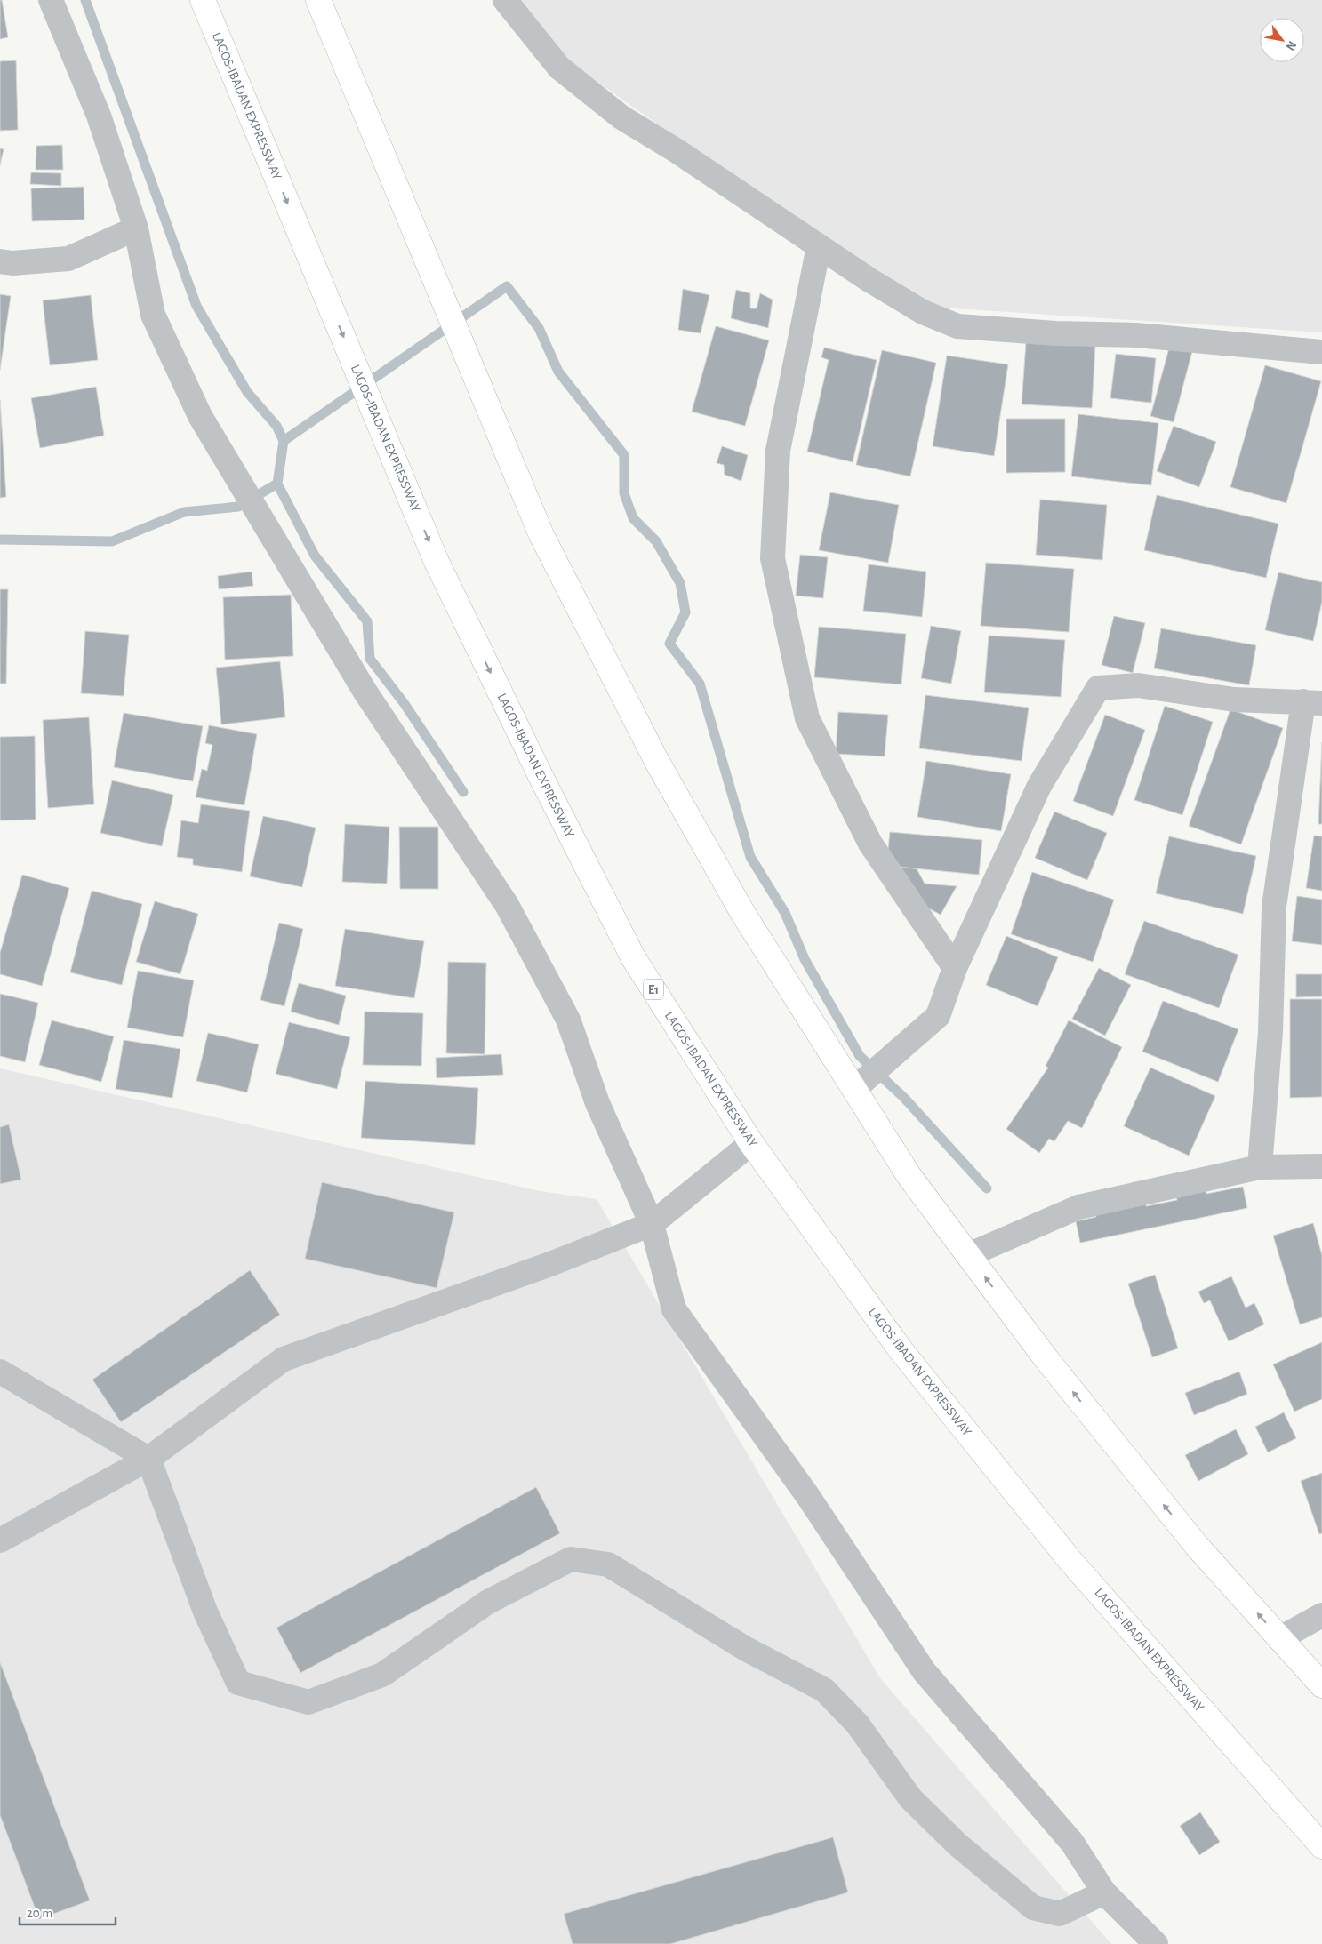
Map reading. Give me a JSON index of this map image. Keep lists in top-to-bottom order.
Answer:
{
  "streets": {
    "highway": ["LAGOS-IBADAN EXPRESSWAY", "E1"]
  },
  "scale_bar": "20 m",
  "north": "bottom right"
}
